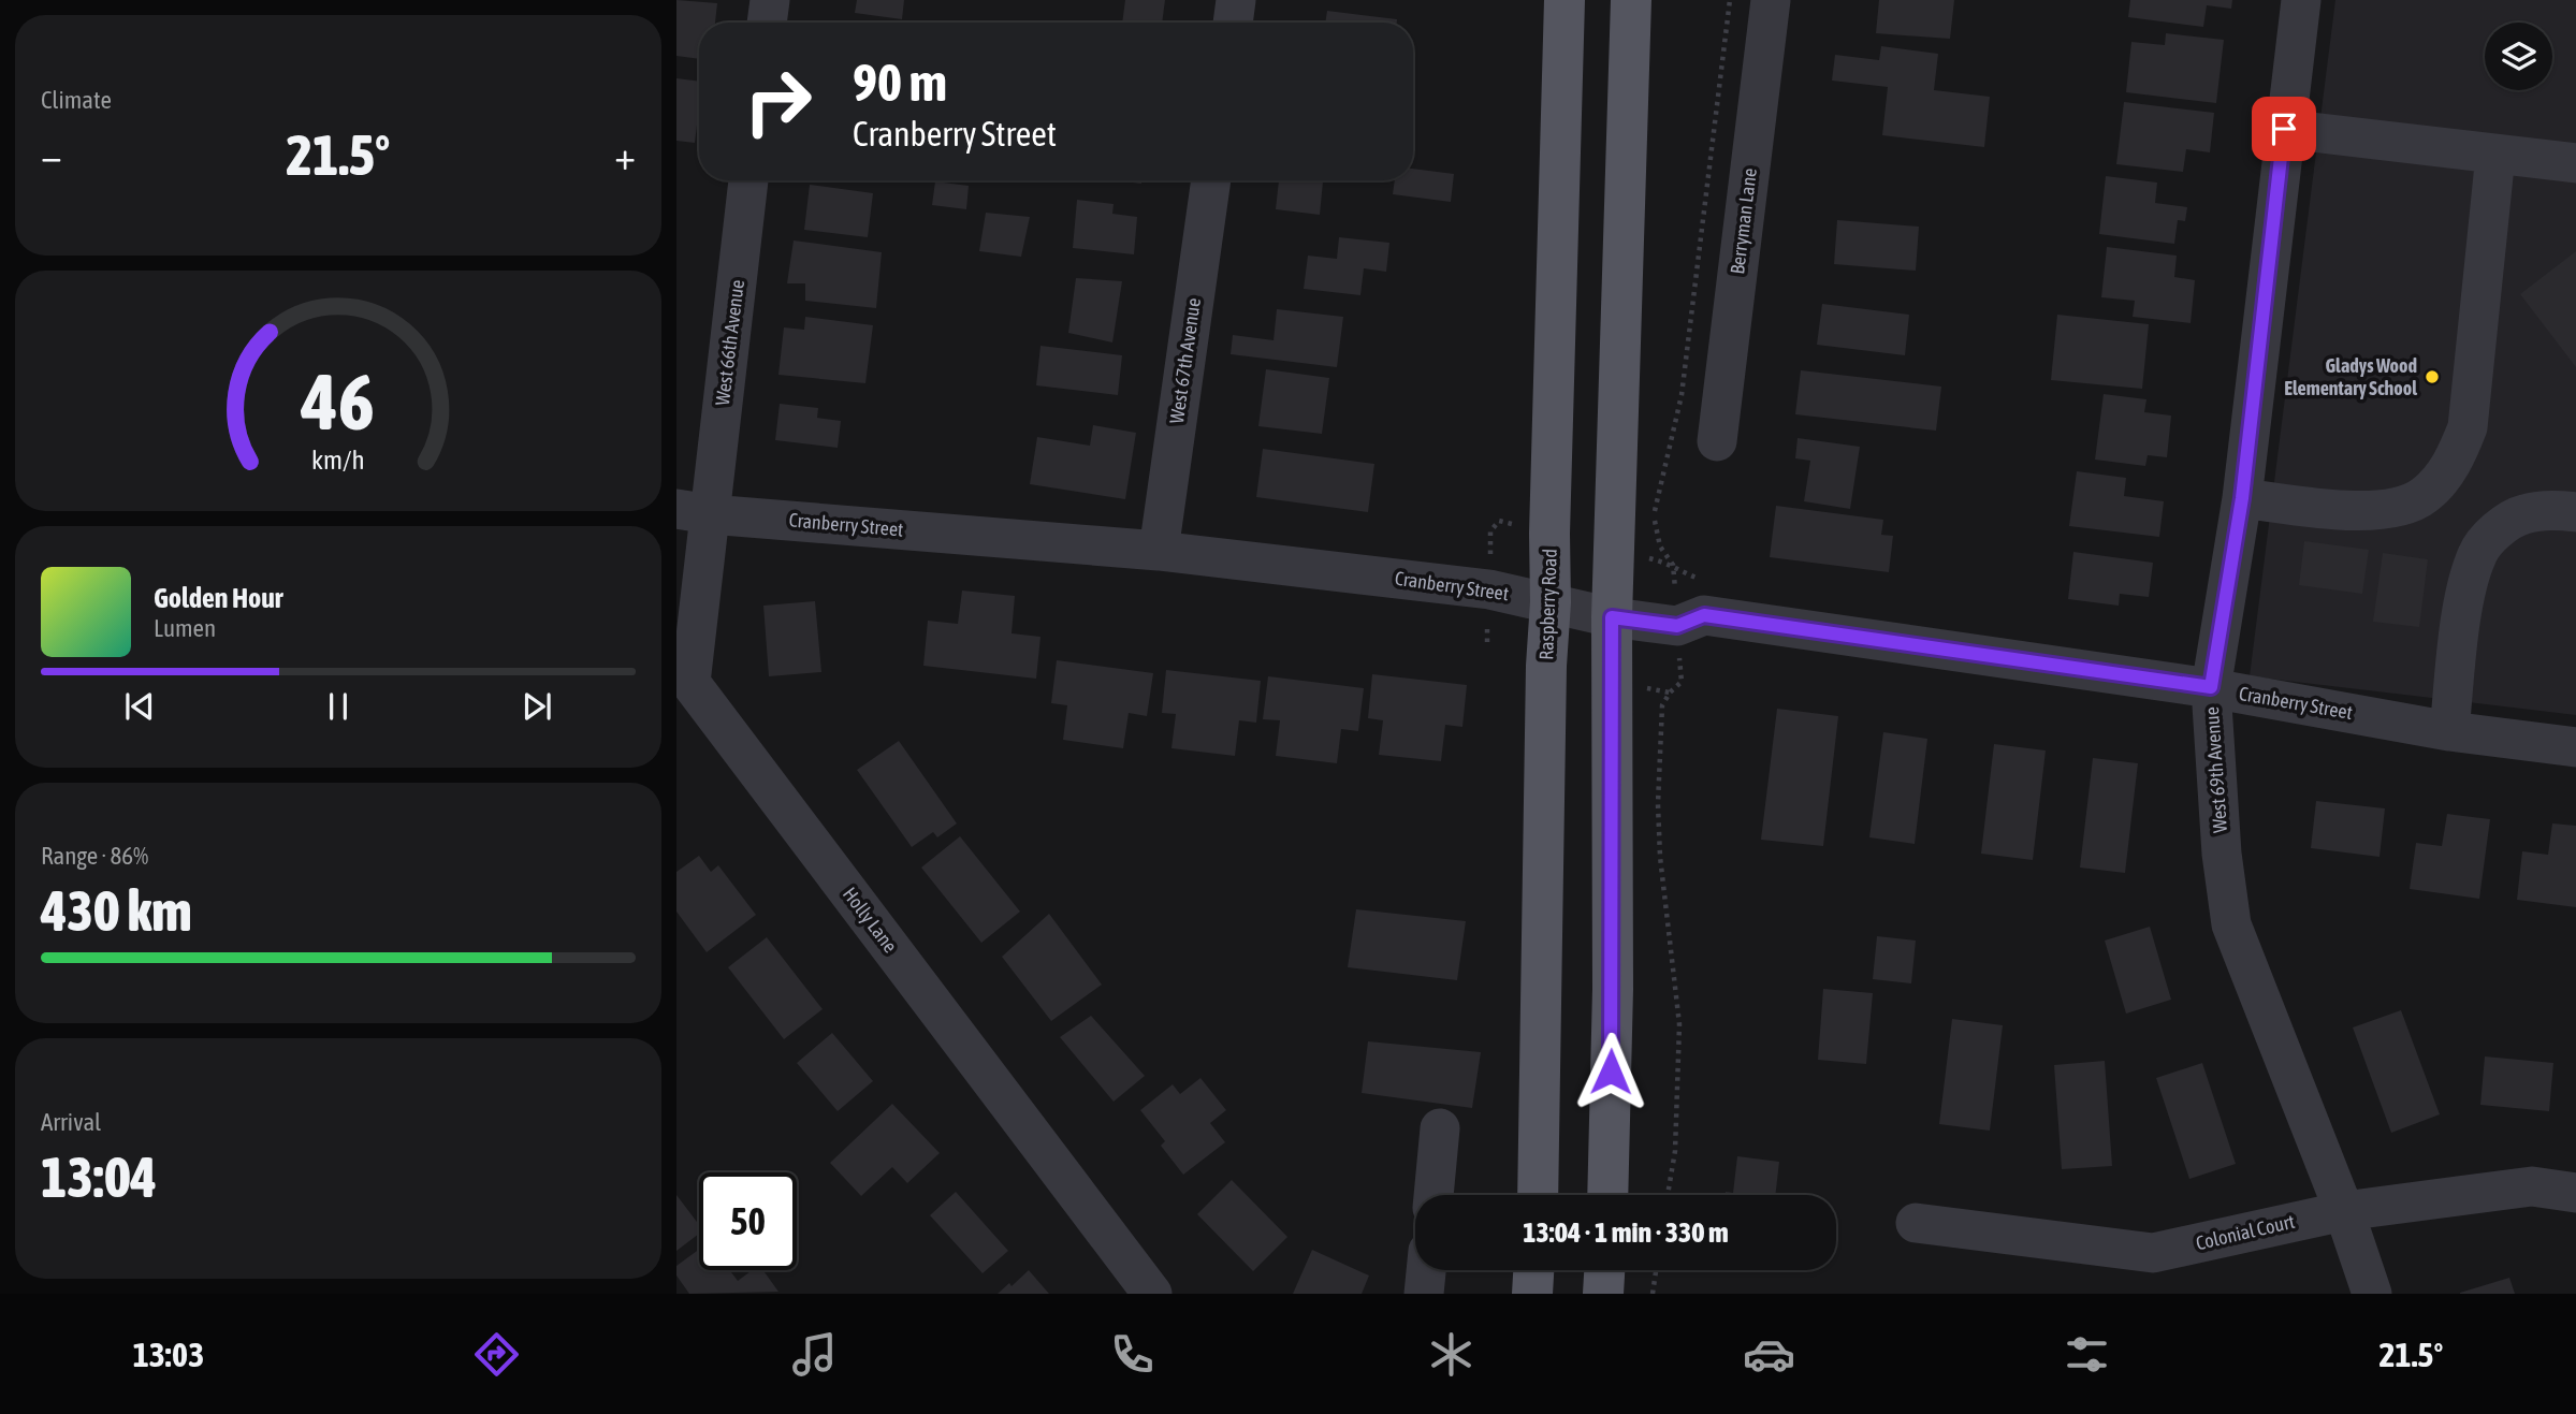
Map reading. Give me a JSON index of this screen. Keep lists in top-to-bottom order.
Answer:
{
  "streets": {
    "main road": ["Raspberry Road"],
    "street": [
      "Berryman Lane",
      "West 66th Avenue",
      "West 67th Avenue",
      "Cranberry Street",
      "West 69th Avenue",
      "Holly Lane",
      "Colonial Court"
    ]
  },
  "crossings": [
    ["West 66th Avenue", "Cranberry Street"],
    ["West 66th Avenue", "Holly Lane"],
    ["West 67th Avenue", "Cranberry Street"],
    ["Cranberry Street", "Raspberry Road"],
    ["Cranberry Street", "West 69th Avenue"],
    ["Cranberry Street", "Holly Lane"],
    ["West 69th Avenue", "Colonial Court"]
  ],
  "places": ["Gladys Wood Elementary School"],
  "page": {
    "tile": [
      "Climate",
      ["Range · 86%", "430 km"],
      ["Arrival", "13:04"]
    ],
    "turn": ["90 m", "Cranberry Street"],
    "heat": ["−", "21.5°", "+"],
    "song": ["Golden Hour", "Lumen"],
    "limit": "50",
    "trip": "13:04 · 1 min · 330 m",
    "tabs": ["13:03", "21.5°"],
    "gauge": ["46", "km/h"]
  }
}
